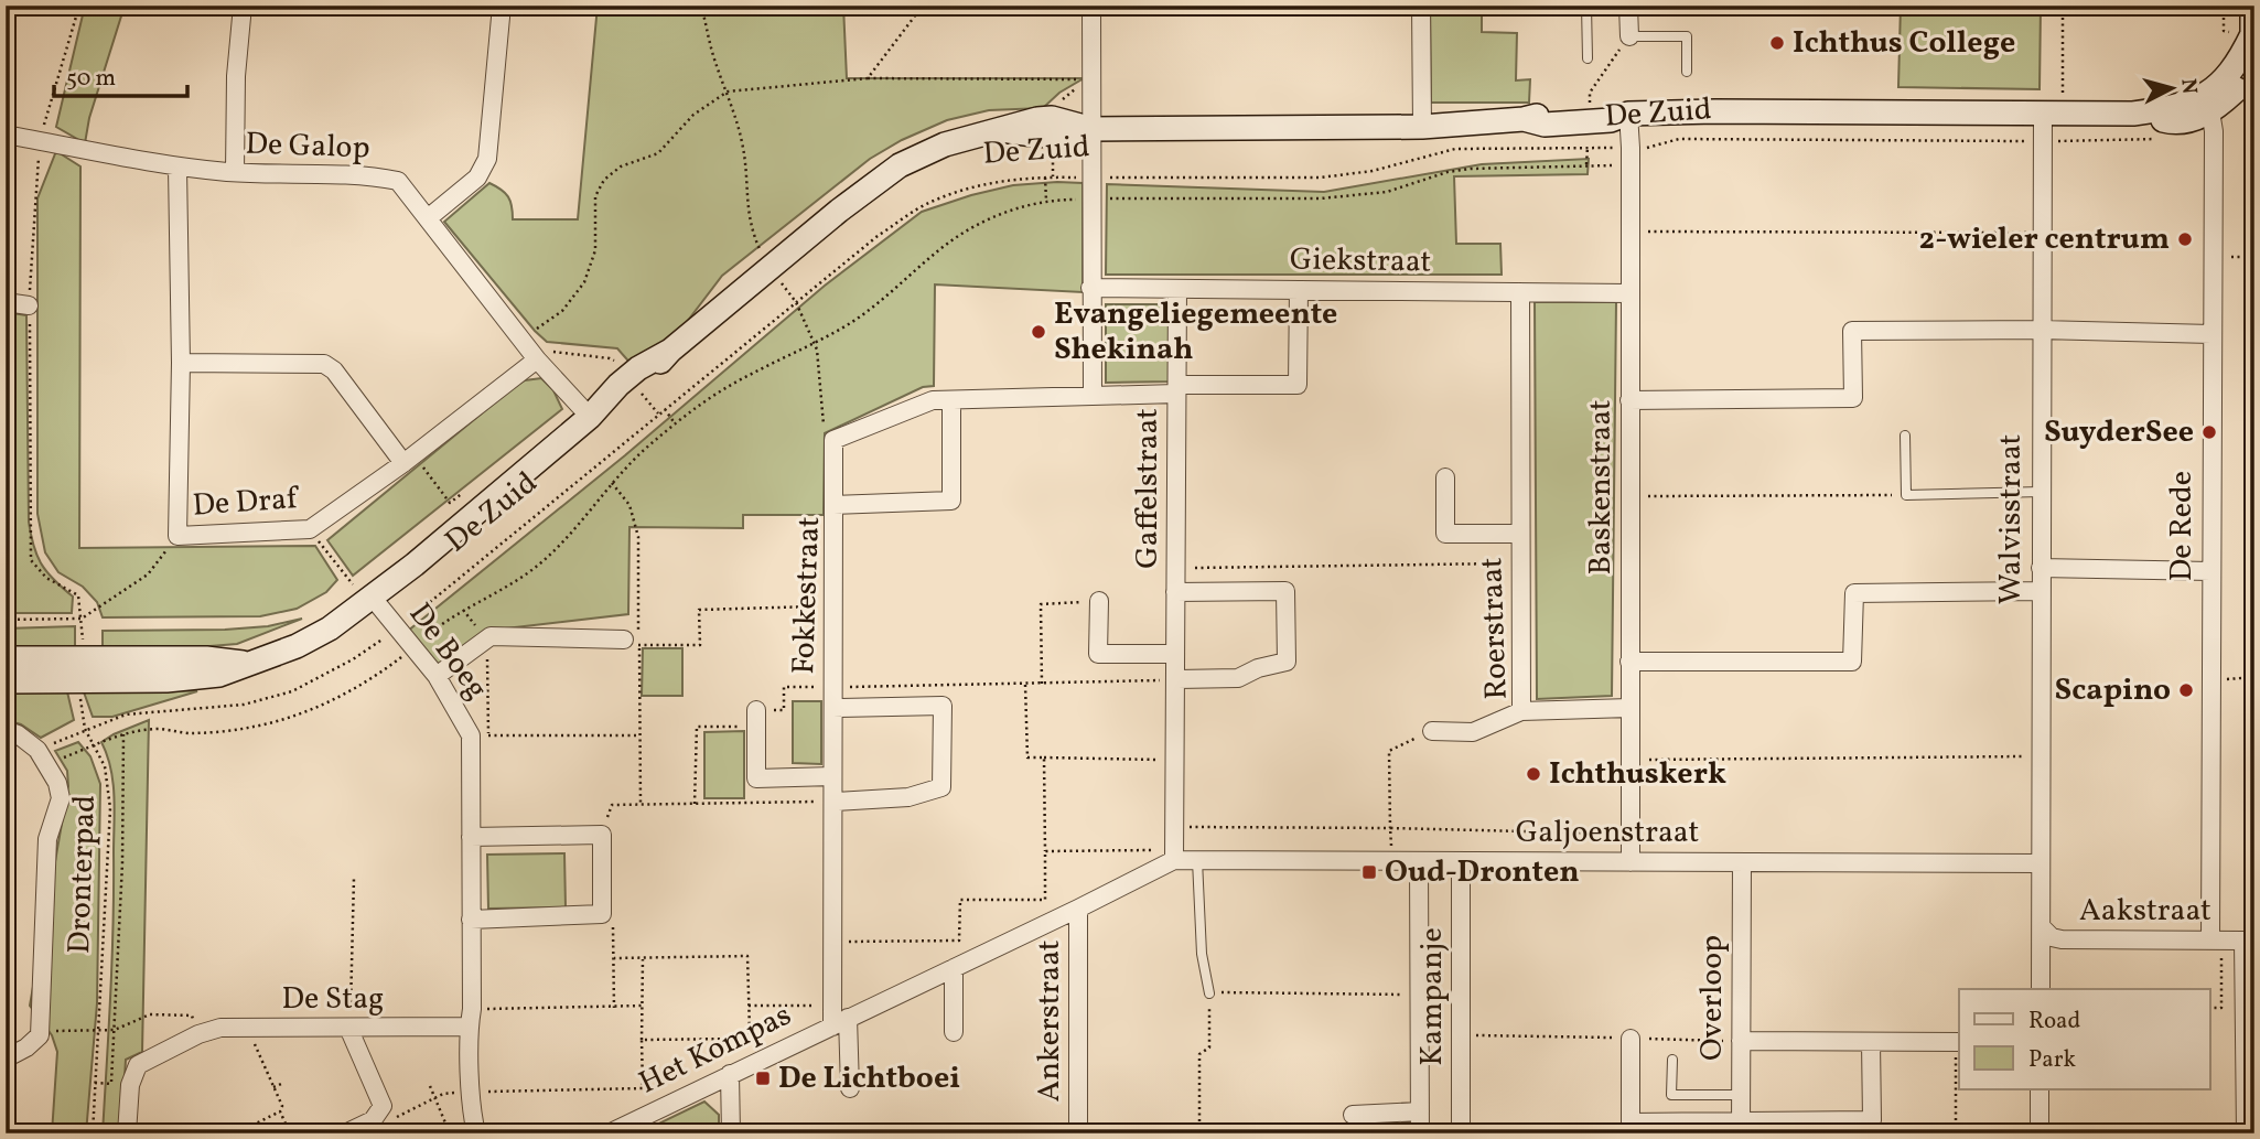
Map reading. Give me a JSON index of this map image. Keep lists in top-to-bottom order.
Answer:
{
  "streets": {
    "street": [
      "De Zuid",
      "De Galop",
      "Giekstraat",
      "Baskenstraat",
      "Gaffelstraat",
      "De Draf",
      "Walvisstraat",
      "De Rede",
      "Fokkestraat",
      "Roerstraat",
      "De Boeg",
      "Galjoenstraat",
      "Aakstraat",
      "Kampanje",
      "Overloop",
      "De Stag",
      "Ankerstraat",
      "Het Kompas"
    ],
    "path": ["Dronterpad"]
  },
  "crossings": [
    ["De Zuid", "De Galop"],
    ["De Zuid", "Baskenstraat"],
    ["De Zuid", "Walvisstraat"],
    ["De Zuid", "De Rede"],
    ["De Zuid", "De Boeg"],
    ["De Zuid", "Dronterpad"],
    ["De Galop", "De Draf"],
    ["Giekstraat", "Baskenstraat"],
    ["Giekstraat", "Gaffelstraat"],
    ["Giekstraat", "Roerstraat"],
    ["Baskenstraat", "Roerstraat"],
    ["Baskenstraat", "Galjoenstraat"],
    ["Gaffelstraat", "Galjoenstraat"],
    ["Gaffelstraat", "Het Kompas"],
    ["Walvisstraat", "Galjoenstraat"],
    ["Walvisstraat", "Aakstraat"],
    ["De Rede", "Aakstraat"],
    ["Fokkestraat", "Het Kompas"],
    ["De Boeg", "De Stag"],
    ["Galjoenstraat", "Kampanje"],
    ["Galjoenstraat", "Overloop"],
    ["Galjoenstraat", "Het Kompas"],
    ["Ankerstraat", "Het Kompas"]
  ],
  "places": {
    "other": [
      "Ichthus College",
      "2-wieler centrum",
      "Evangeliegemeente Shekinah",
      "SuyderSee",
      "Scapino",
      "Ichthuskerk"
    ],
    "transit": ["Oud-Dronten", "De Lichtboei"]
  },
  "legend": ["Road", "Park"],
  "scale_bar": "50 m",
  "north": "right"
}
